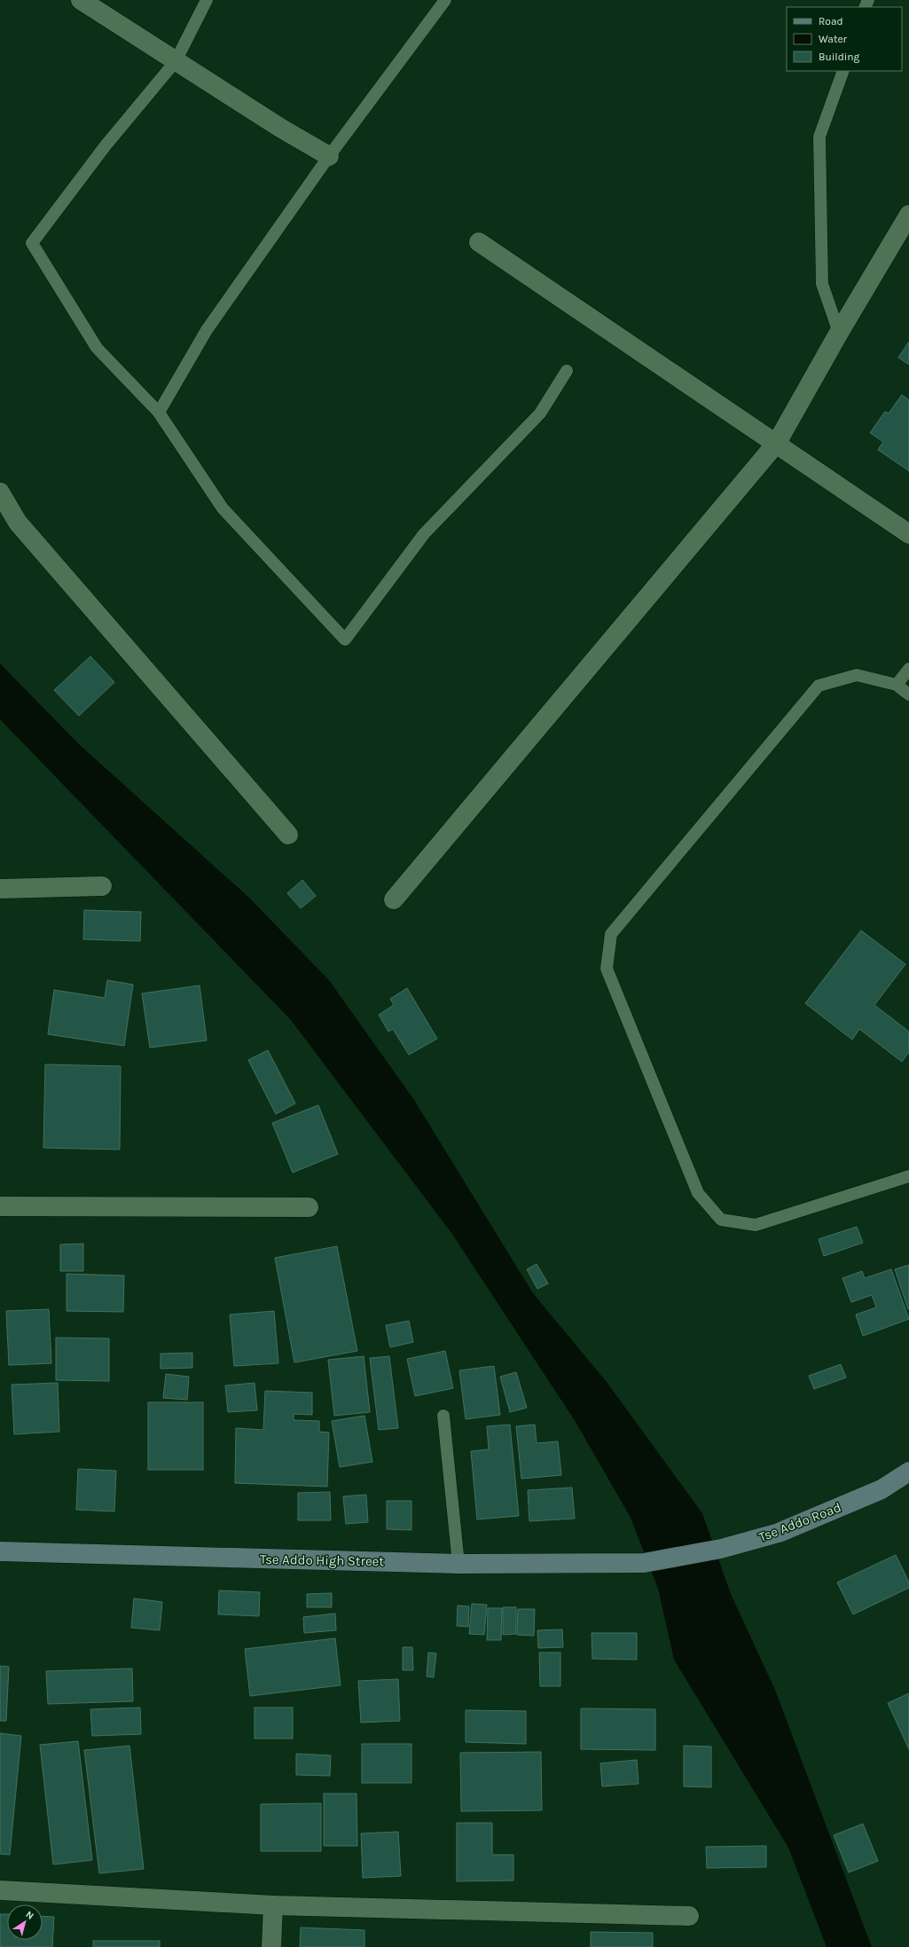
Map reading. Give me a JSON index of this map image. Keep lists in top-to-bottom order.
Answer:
{
  "streets": {
    "street": ["Tse Addo Road", "Tse Addo High Street"]
  },
  "crossings": [
    ["Tse Addo Road", "Tse Addo High Street"]
  ],
  "legend": ["Road", "Water", "Building"],
  "north": "top right"
}
